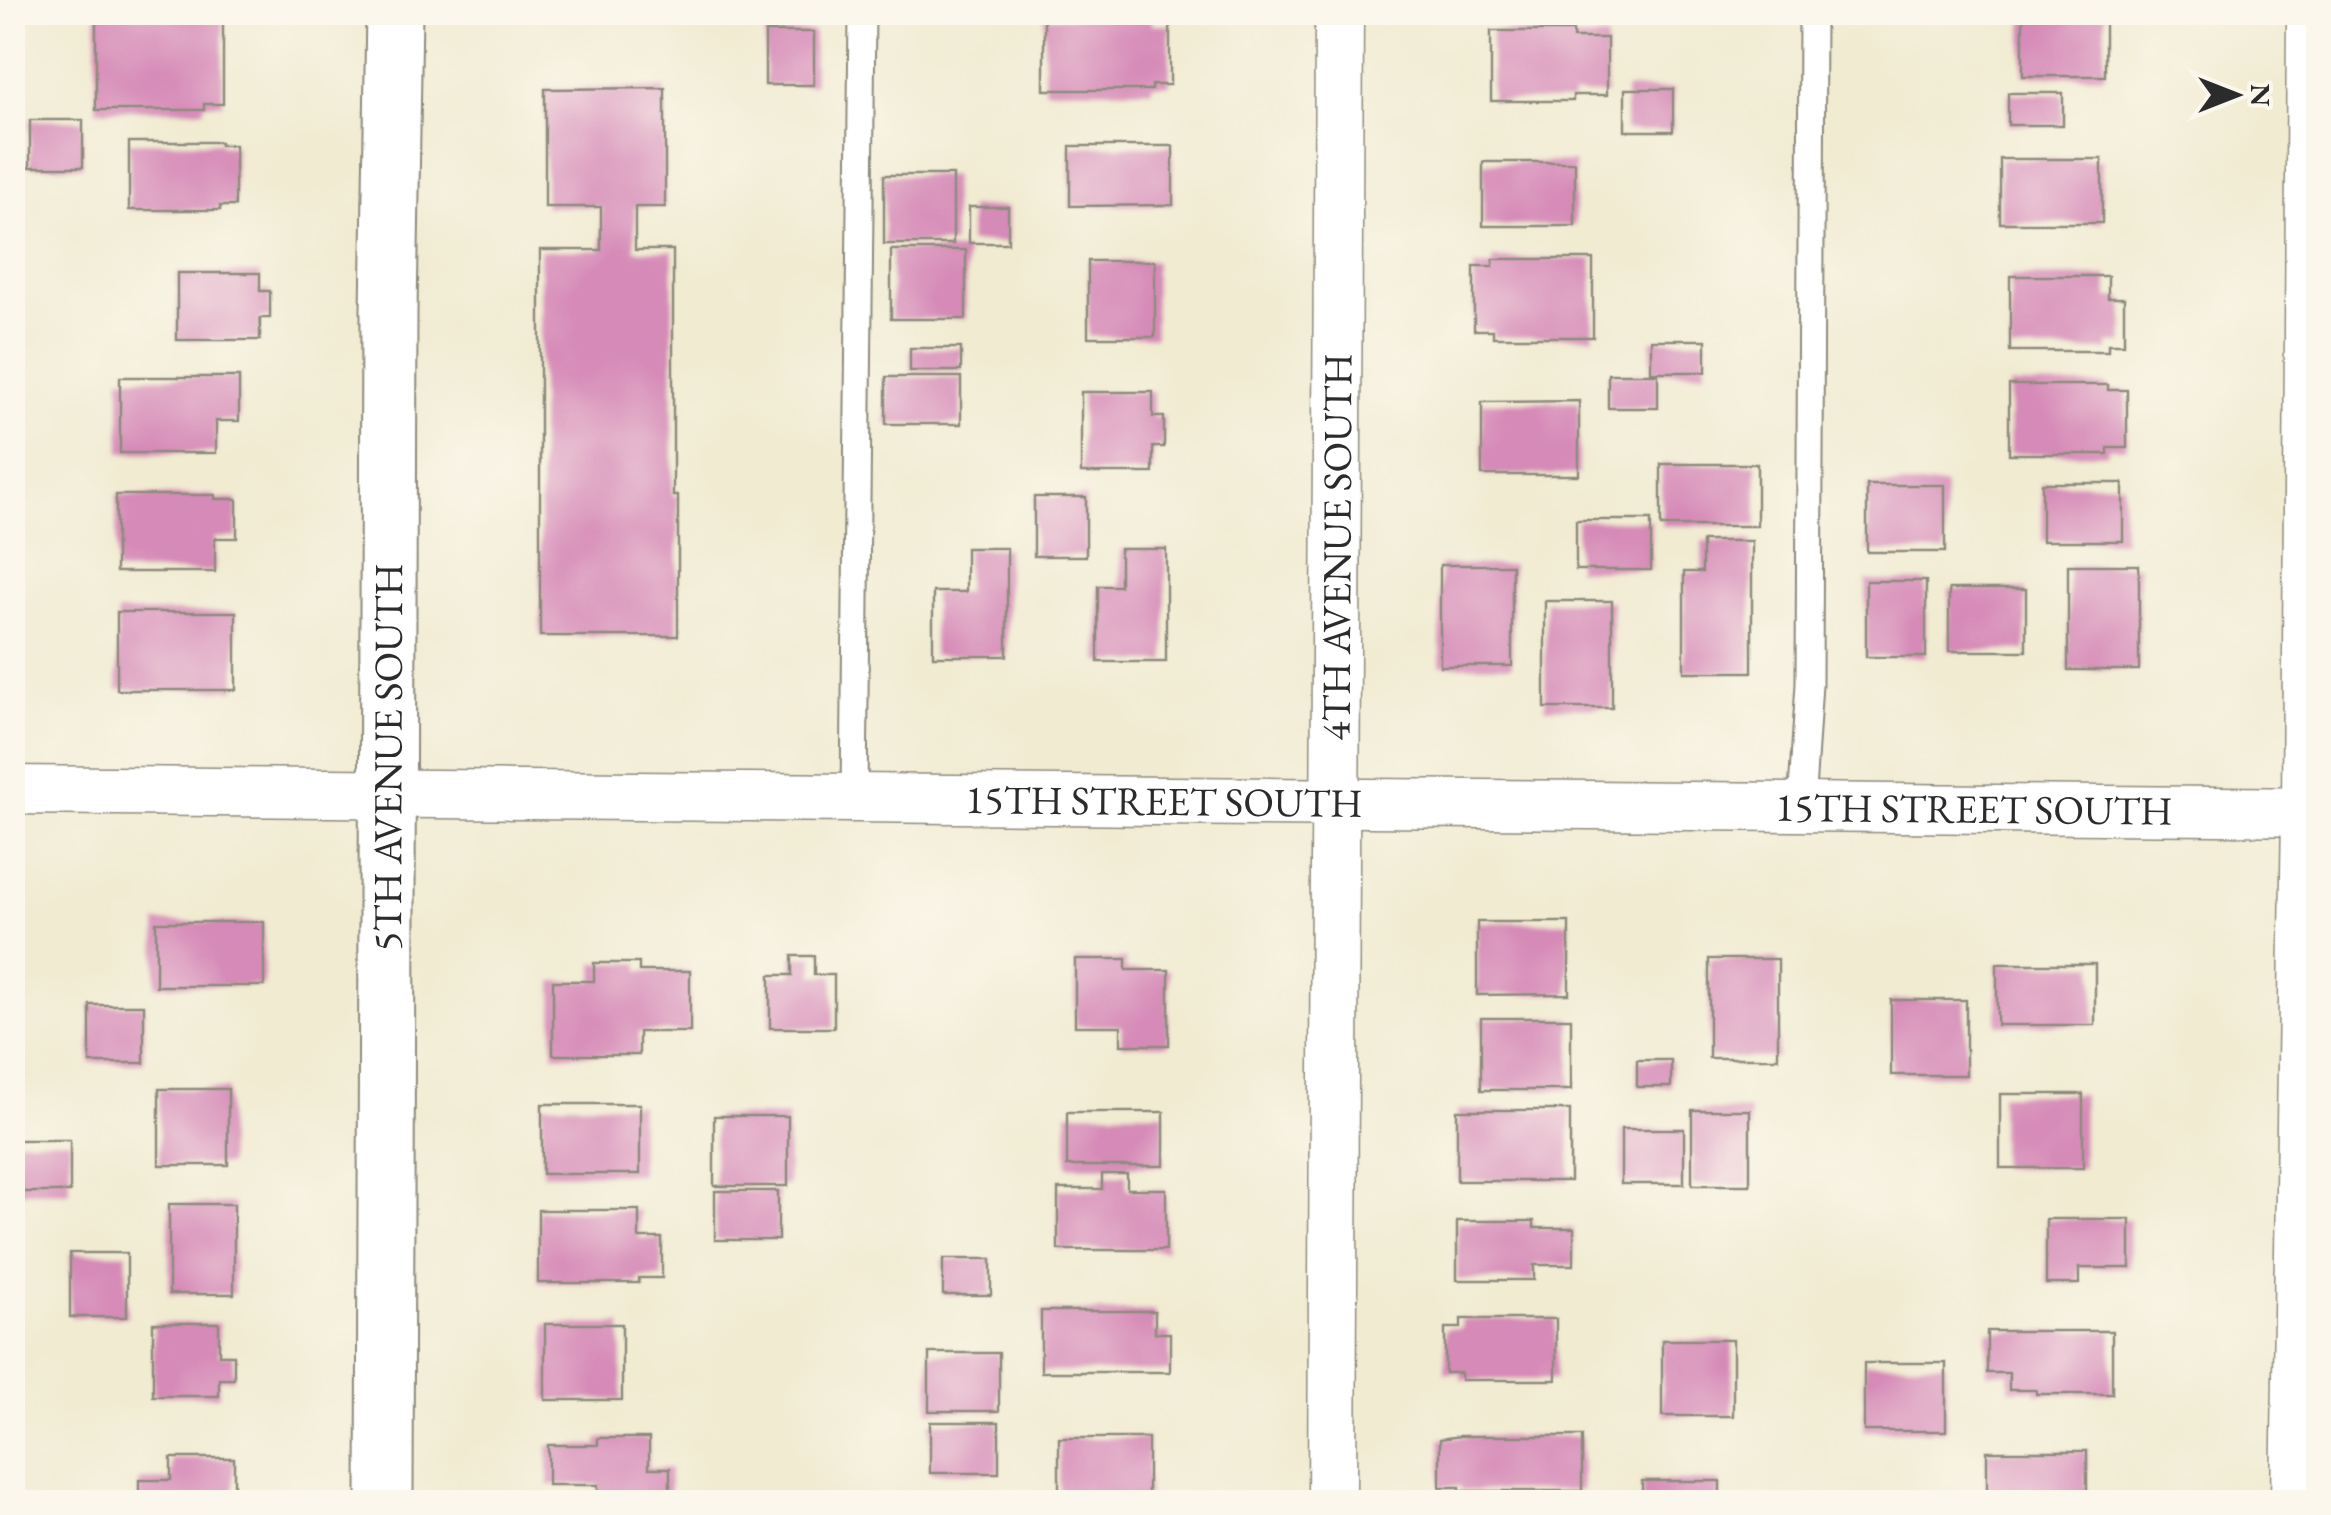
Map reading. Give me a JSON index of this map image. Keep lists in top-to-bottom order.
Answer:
{
  "streets": {
    "street": ["4TH AVENUE SOUTH", "5TH AVENUE SOUTH", "15TH STREET SOUTH"]
  },
  "crossings": [
    ["4TH AVENUE SOUTH", "15TH STREET SOUTH"],
    ["5TH AVENUE SOUTH", "15TH STREET SOUTH"]
  ],
  "north": "right"
}
